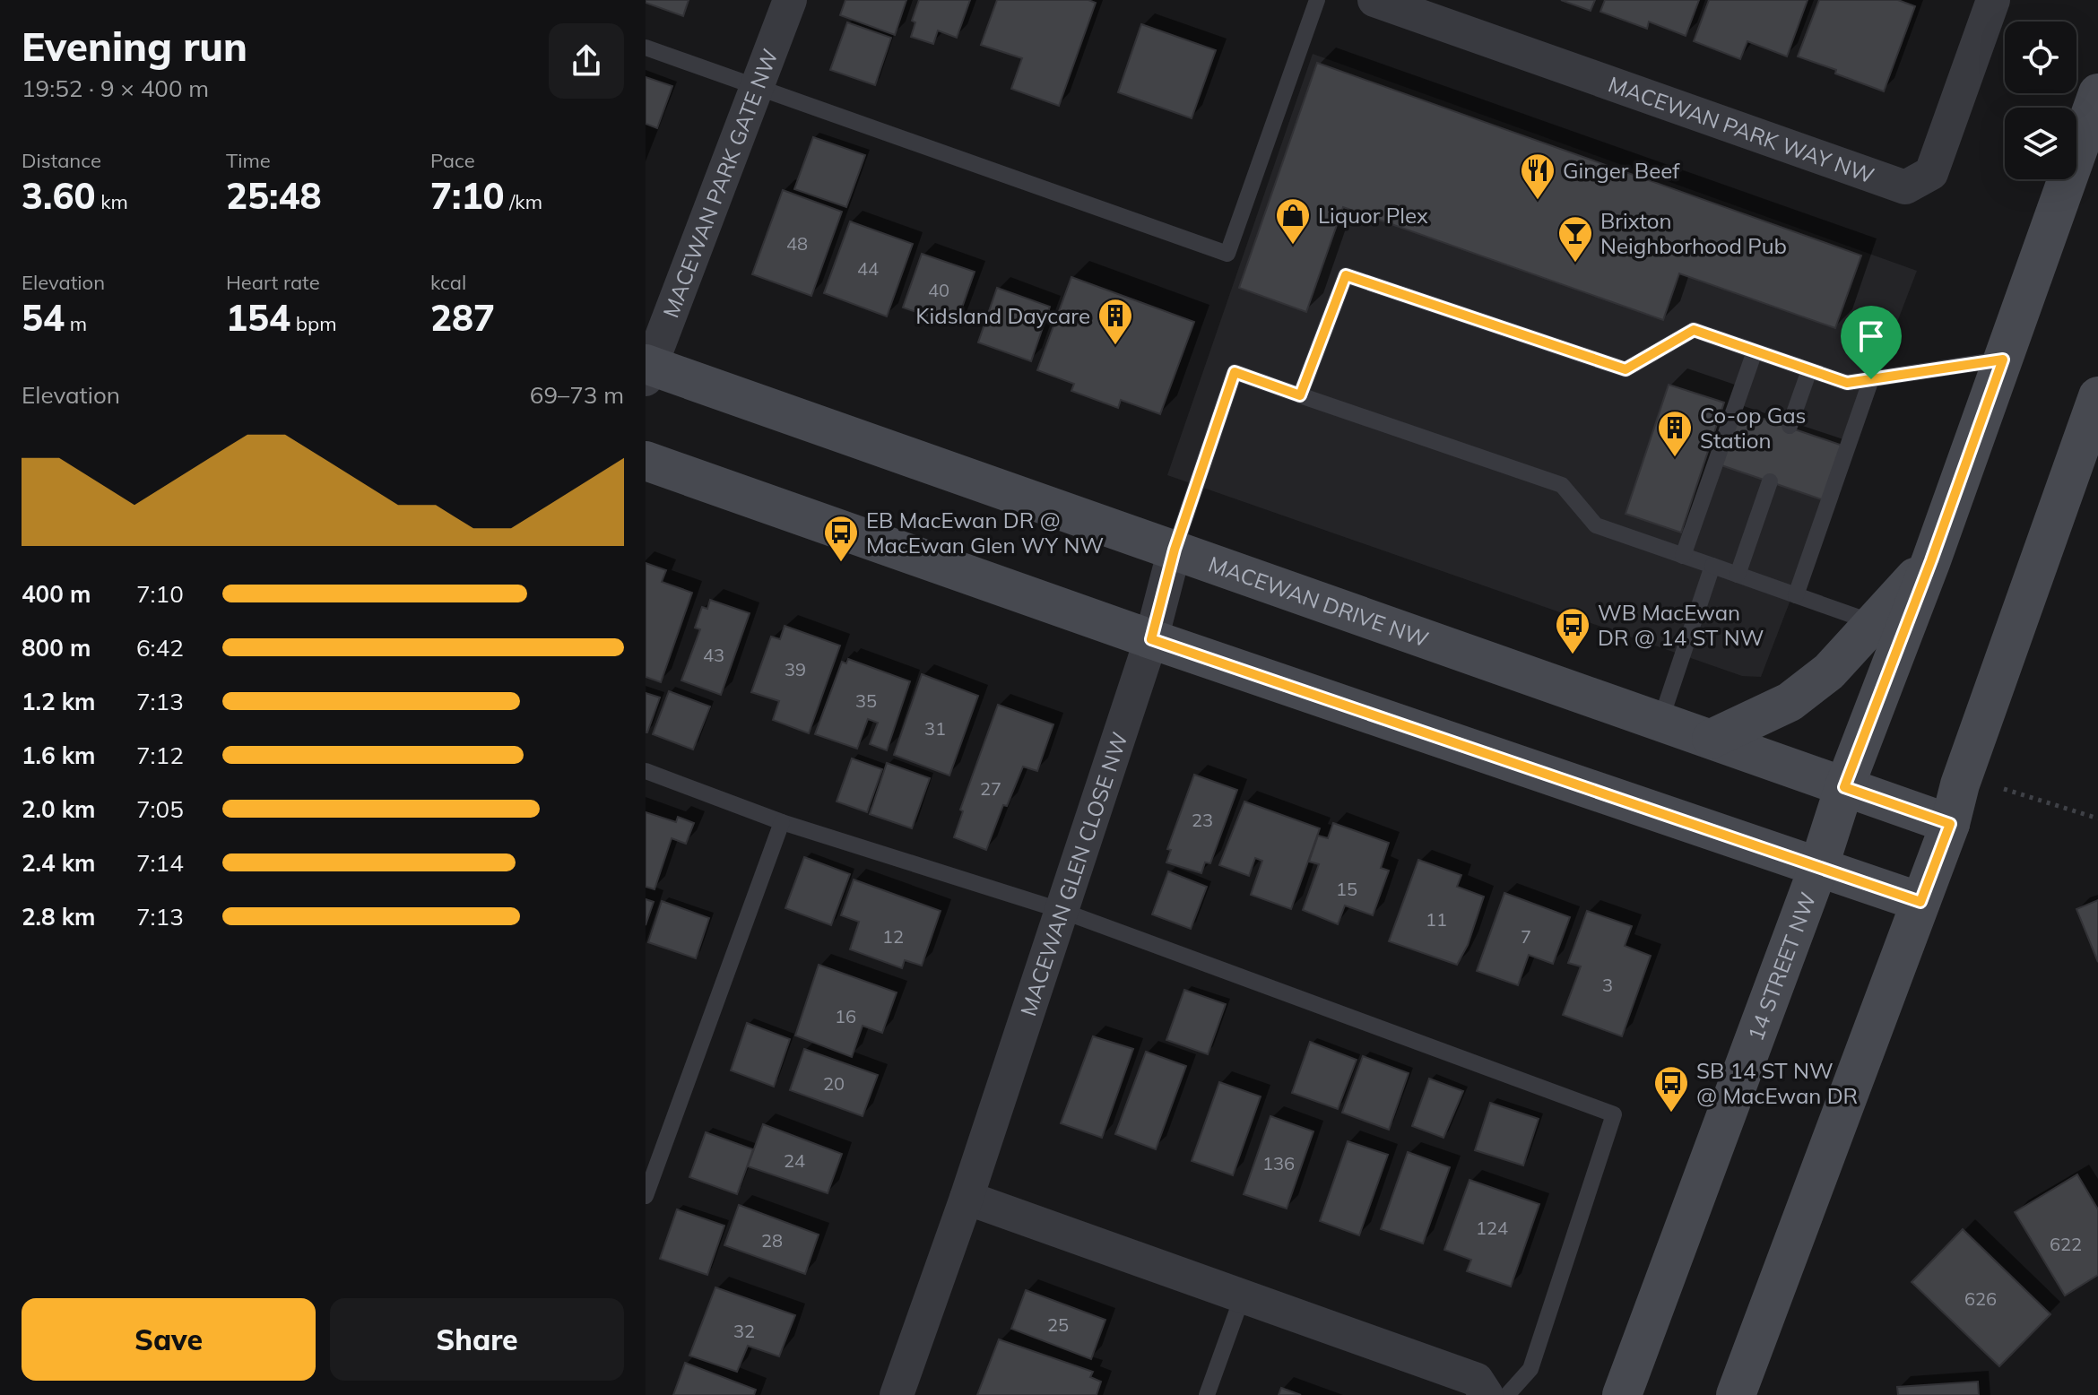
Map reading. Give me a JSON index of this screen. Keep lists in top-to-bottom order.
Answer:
{
  "streets": {
    "main road": ["MACEWAN DRIVE NW", "14 STREET NW"],
    "street": ["MACEWAN PARK WAY NW", "MACEWAN PARK GATE NW", "MACEWAN GLEN CLOSE NW"]
  },
  "crossings": [
    ["MACEWAN PARK GATE NW", "MACEWAN DRIVE NW"],
    ["MACEWAN DRIVE NW", "MACEWAN GLEN CLOSE NW"],
    ["MACEWAN DRIVE NW", "14 STREET NW"]
  ],
  "places": {
    "restaurant": ["Ginger Beef"],
    "shop": ["Liquor Plex"],
    "bar": ["Brixton Neighborhood Pub"],
    "building": ["Kidsland Daycare", "Co-op Gas Station"],
    "bus stop": ["EB MacEwan DR @ MacEwan Glen WY NW", "WB MacEwan DR @ 14 ST NW", "SB 14 ST NW @ MacEwan DR"]
  },
  "house_numbers": [
    "48",
    "44",
    "40",
    "43",
    "39",
    "35",
    "31",
    "27",
    "23",
    "15",
    "11",
    "12",
    "7",
    "3",
    "16",
    "20",
    "24",
    "136",
    "124",
    "28",
    "622",
    "626",
    "25",
    "32"
  ],
  "page": {
    "heading": ["Evening run", "19:52 · 9 × 400 m"],
    "stats": [
      ["Distance", "3.60 km"],
      ["Time", "25:48"],
      ["Pace", "7:10 /km"],
      ["Elevation", "54 m"],
      ["Heart rate", "154 bpm"],
      ["kcal", "287"]
    ],
    "chart": ["Elevation", "69–73 m"],
    "list": [
      {
        "name": "400 m",
        "note": "7:10"
      },
      {
        "name": "800 m",
        "note": "6:42"
      },
      {
        "name": "1.2 km",
        "note": "7:13"
      },
      {
        "name": "1.6 km",
        "note": "7:12"
      },
      {
        "name": "2.0 km",
        "note": "7:05"
      },
      {
        "name": "2.4 km",
        "note": "7:14"
      },
      {
        "name": "2.8 km",
        "note": "7:13"
      }
    ],
    "buttons": ["Save", "Share"]
  }
}
